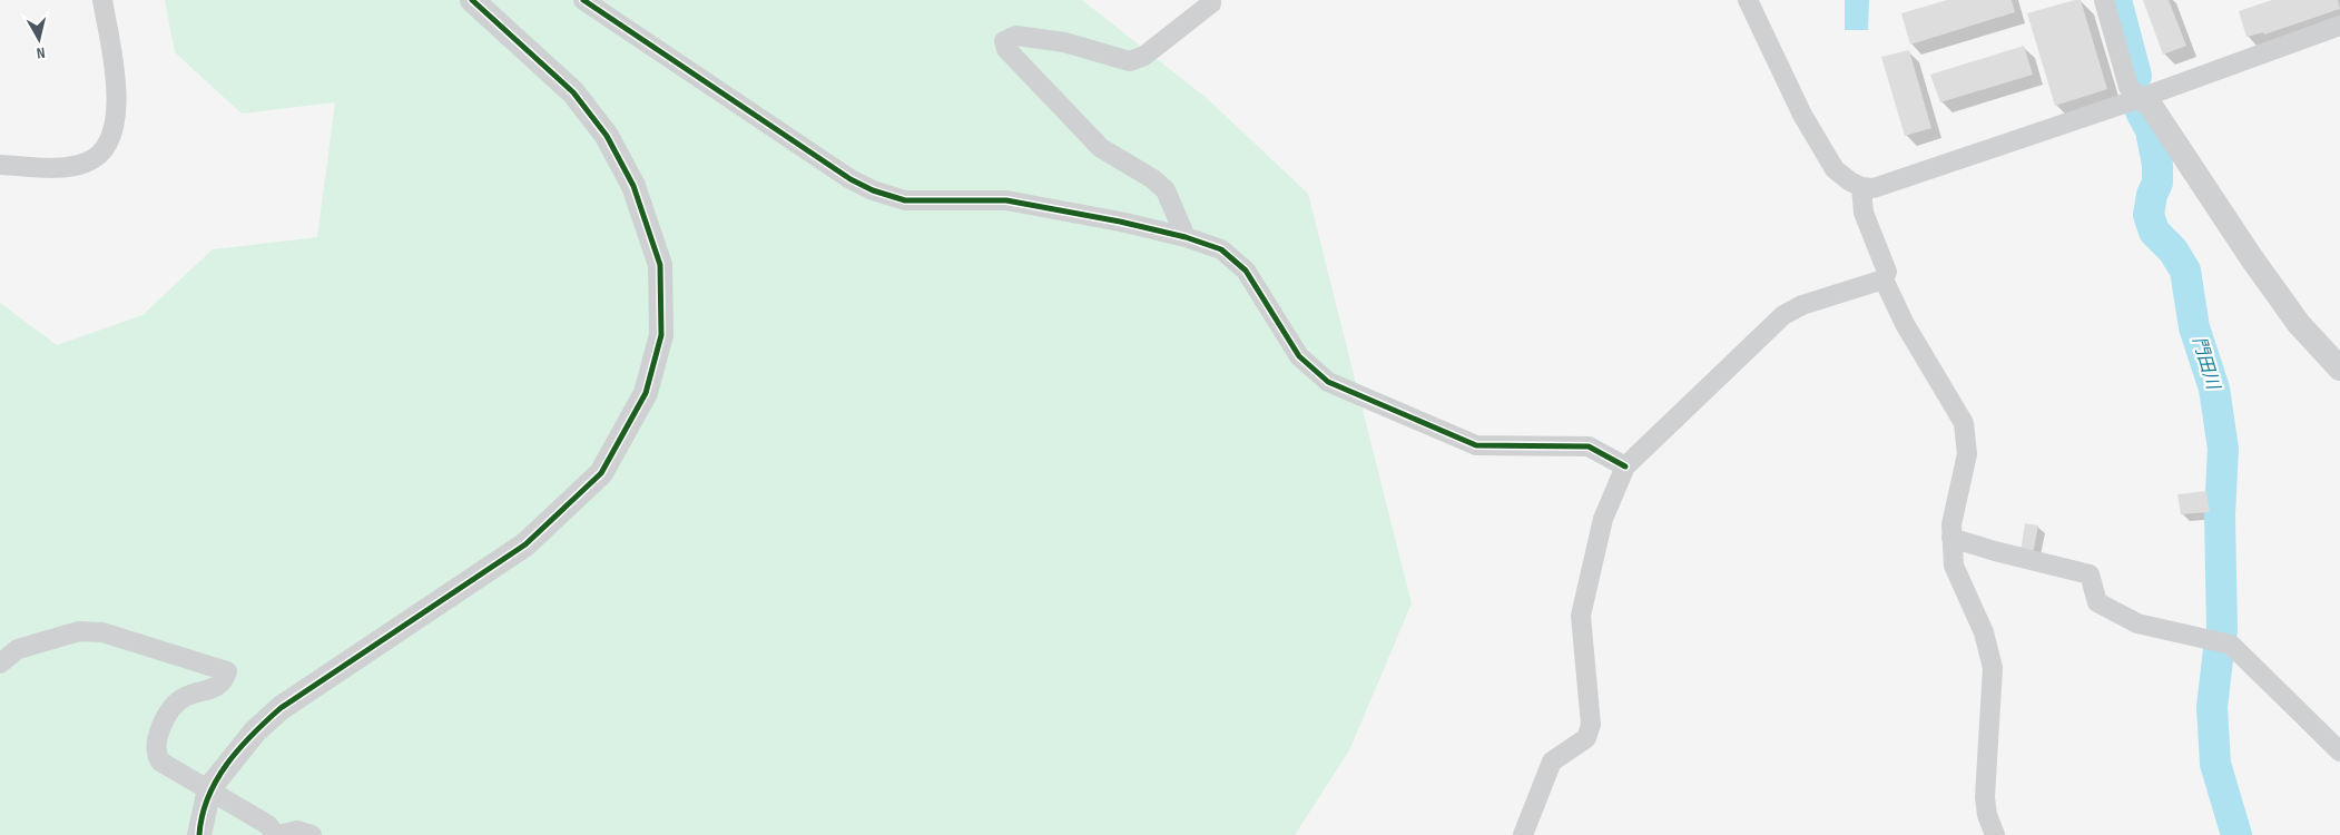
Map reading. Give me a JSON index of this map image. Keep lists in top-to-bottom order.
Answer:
{
  "water": ["門田川"],
  "north": "bottom"
}
